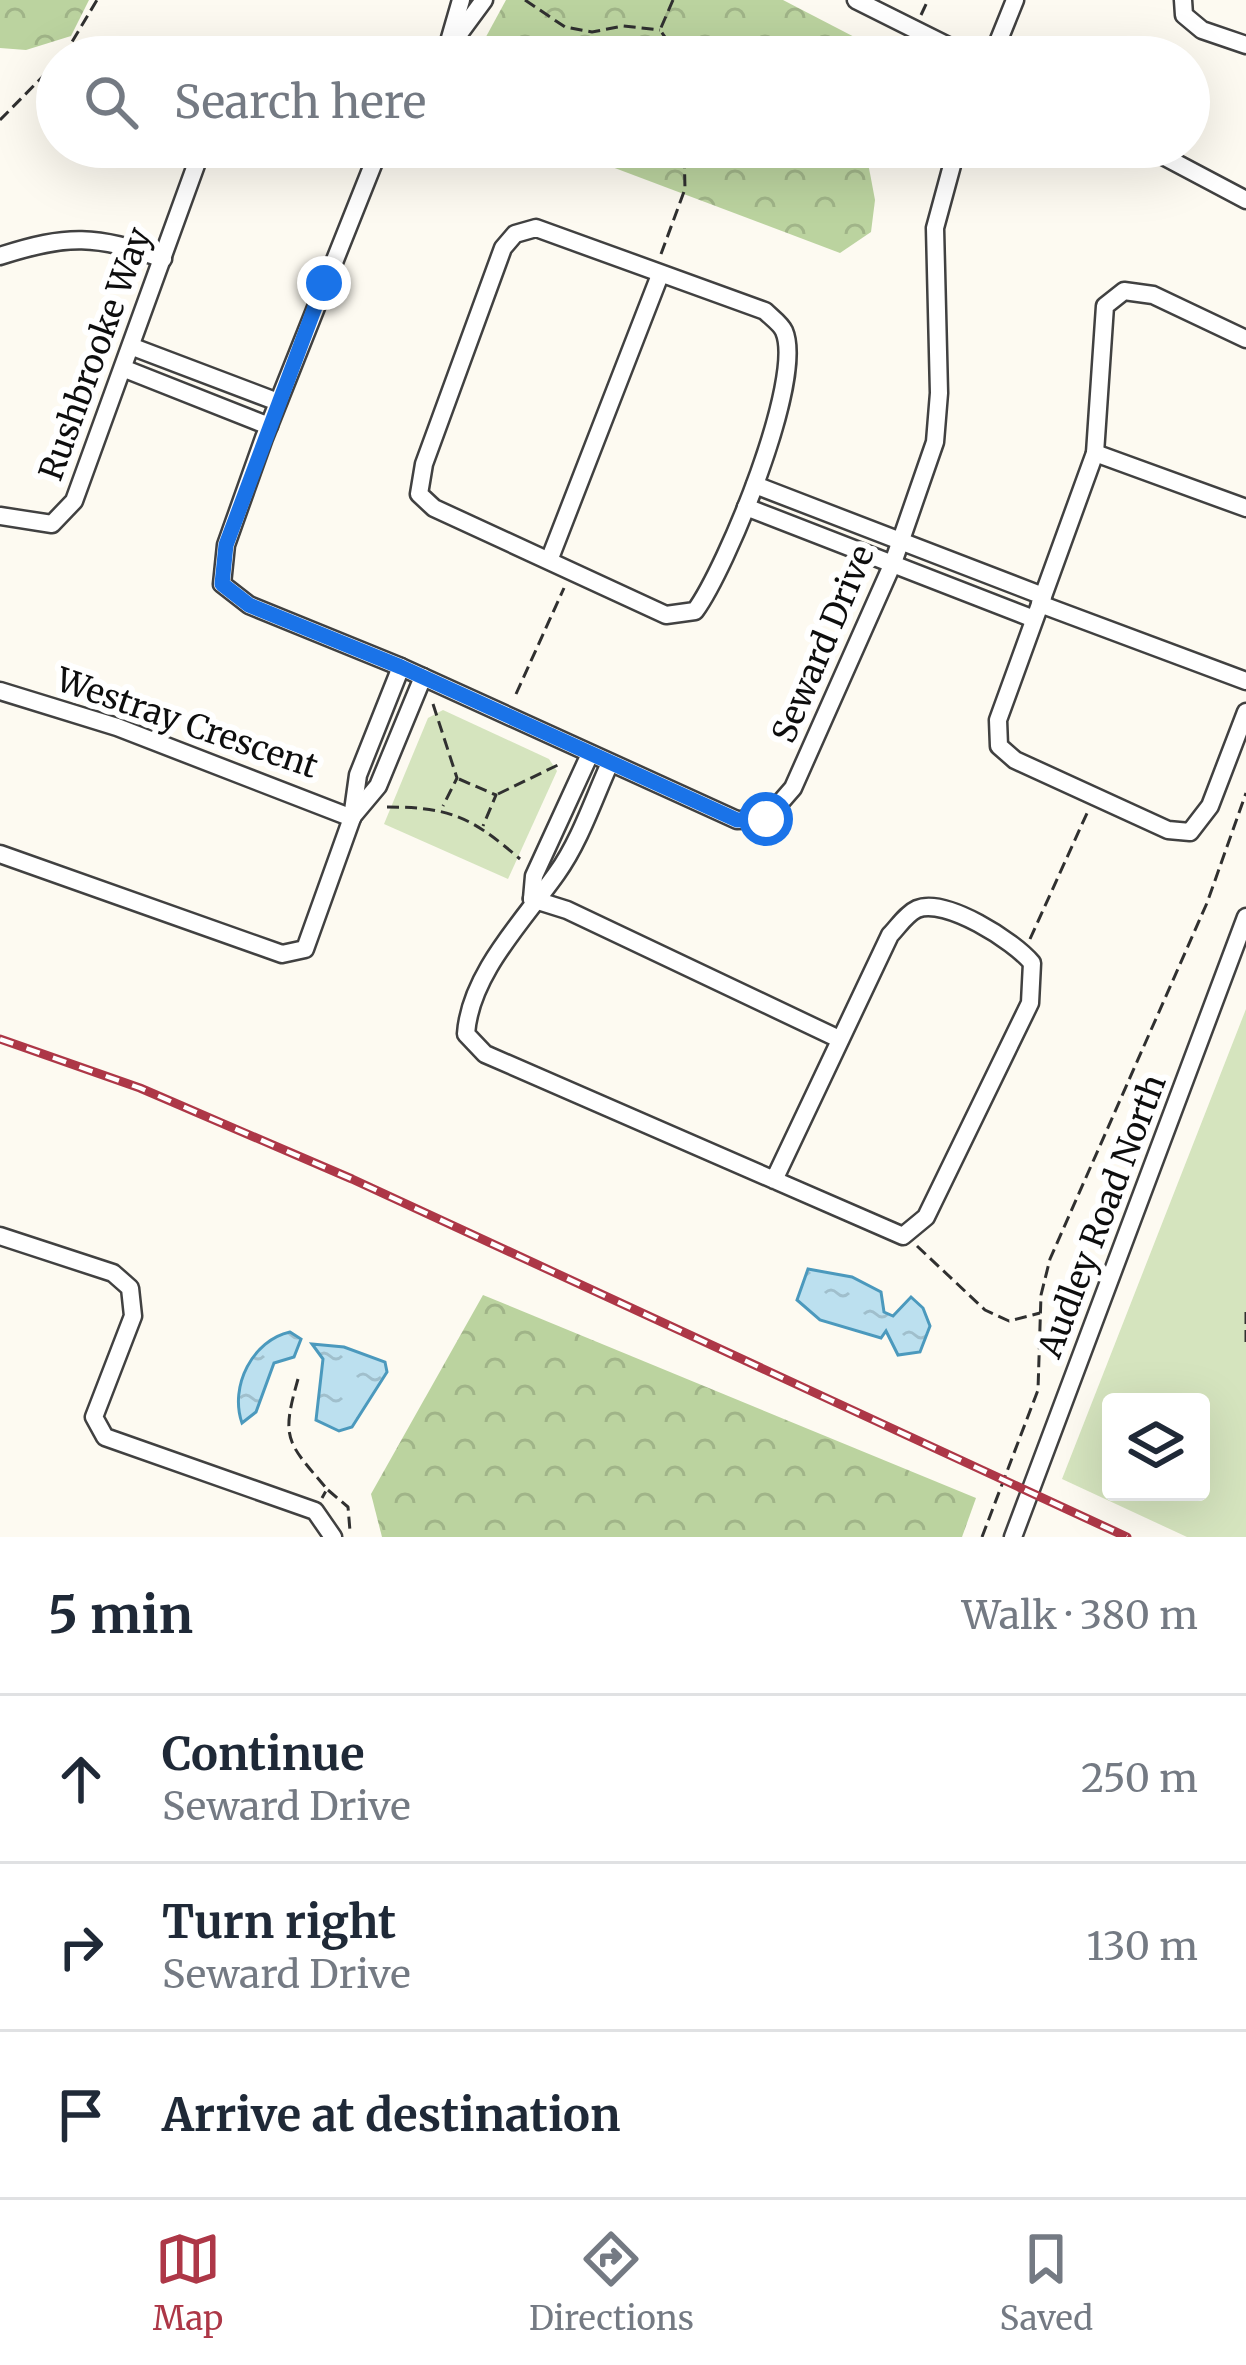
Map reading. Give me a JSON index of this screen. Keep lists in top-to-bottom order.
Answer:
{
  "streets": {
    "street": [
      "Rushbrooke Way",
      "Seward Drive",
      "Westray Crescent",
      "Audley Road North"
    ]
  },
  "crossings": [
    ["Seward Drive", "Westray Crescent"]
  ],
  "page": {
    "search": "Search here",
    "heading": ["5 min", "Walk · 380 m"],
    "list": [
      ["Continue", "Seward Drive", "250 m"],
      ["Turn right", "Seward Drive", "130 m"],
      "Arrive at destination"
    ],
    "nav": ["Map", "Directions", "Saved"]
  }
}
